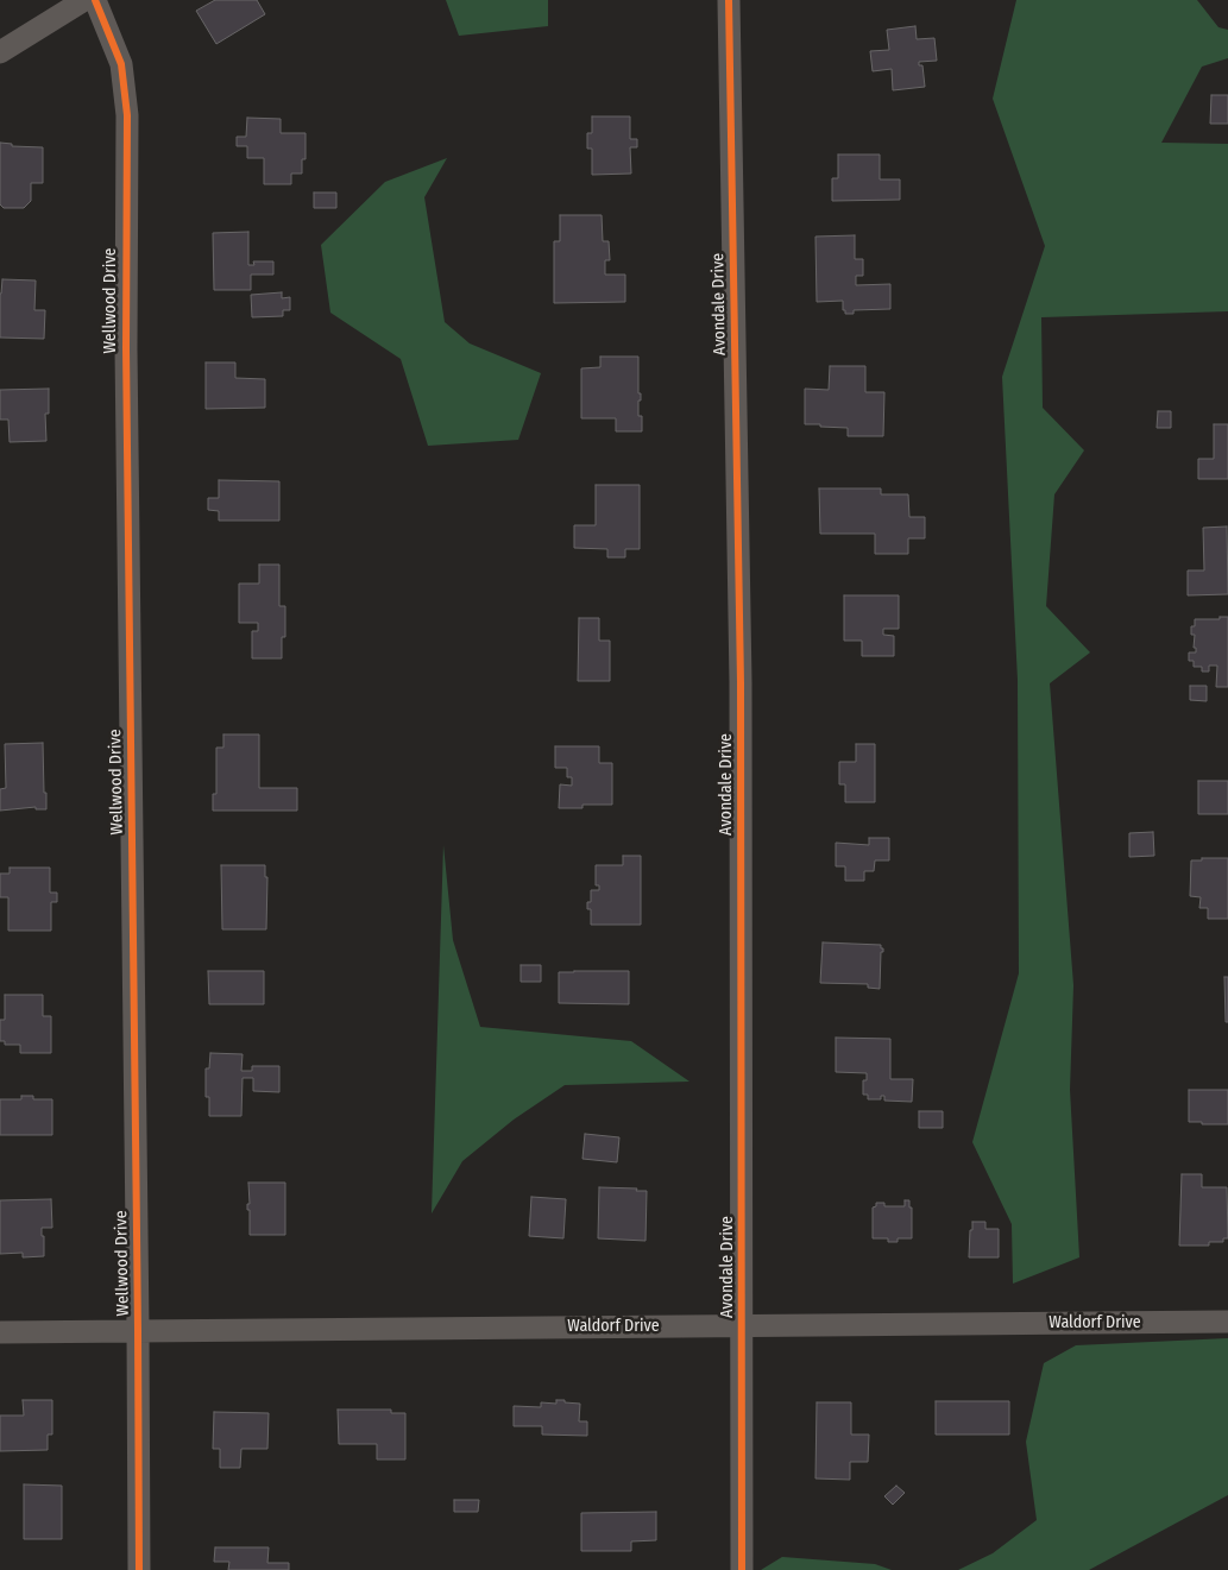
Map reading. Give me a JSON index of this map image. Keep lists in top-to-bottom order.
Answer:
{
  "streets": {
    "street": ["Wellwood Drive", "Avondale Drive", "Waldorf Drive"]
  },
  "crossings": [
    ["Wellwood Drive", "Waldorf Drive"],
    ["Avondale Drive", "Waldorf Drive"]
  ]
}
